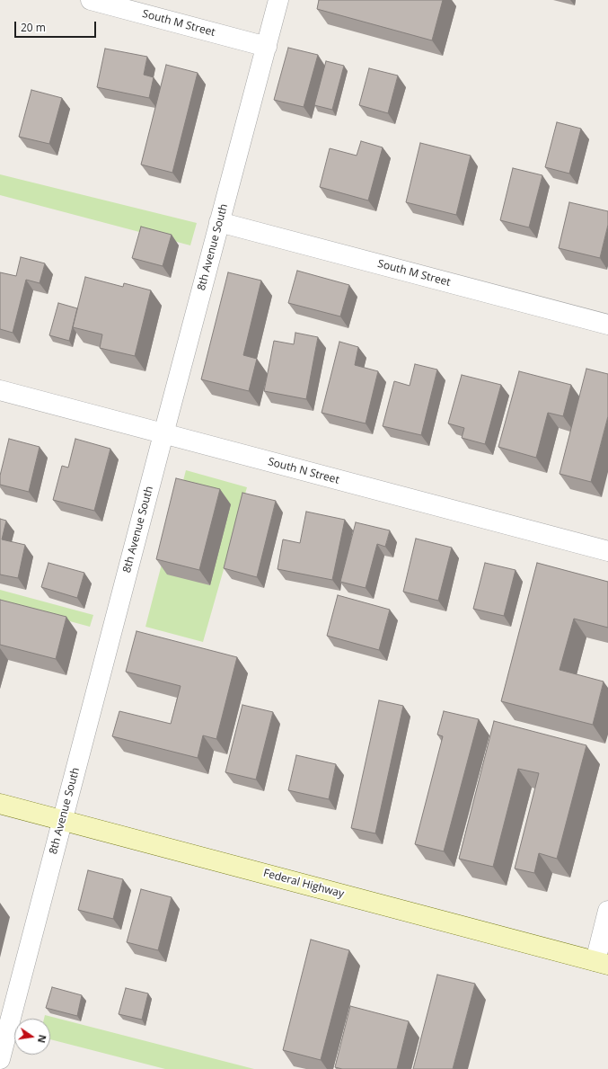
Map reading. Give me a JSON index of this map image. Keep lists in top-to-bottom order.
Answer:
{
  "streets": {
    "main road": ["Federal Highway"],
    "street": ["South M Street", "8th Avenue South", "South N Street"]
  },
  "crossings": [
    ["South M Street", "8th Avenue South"],
    ["8th Avenue South", "South N Street"],
    ["8th Avenue South", "Federal Highway"]
  ],
  "scale_bar": "20 m",
  "north": "right"
}
